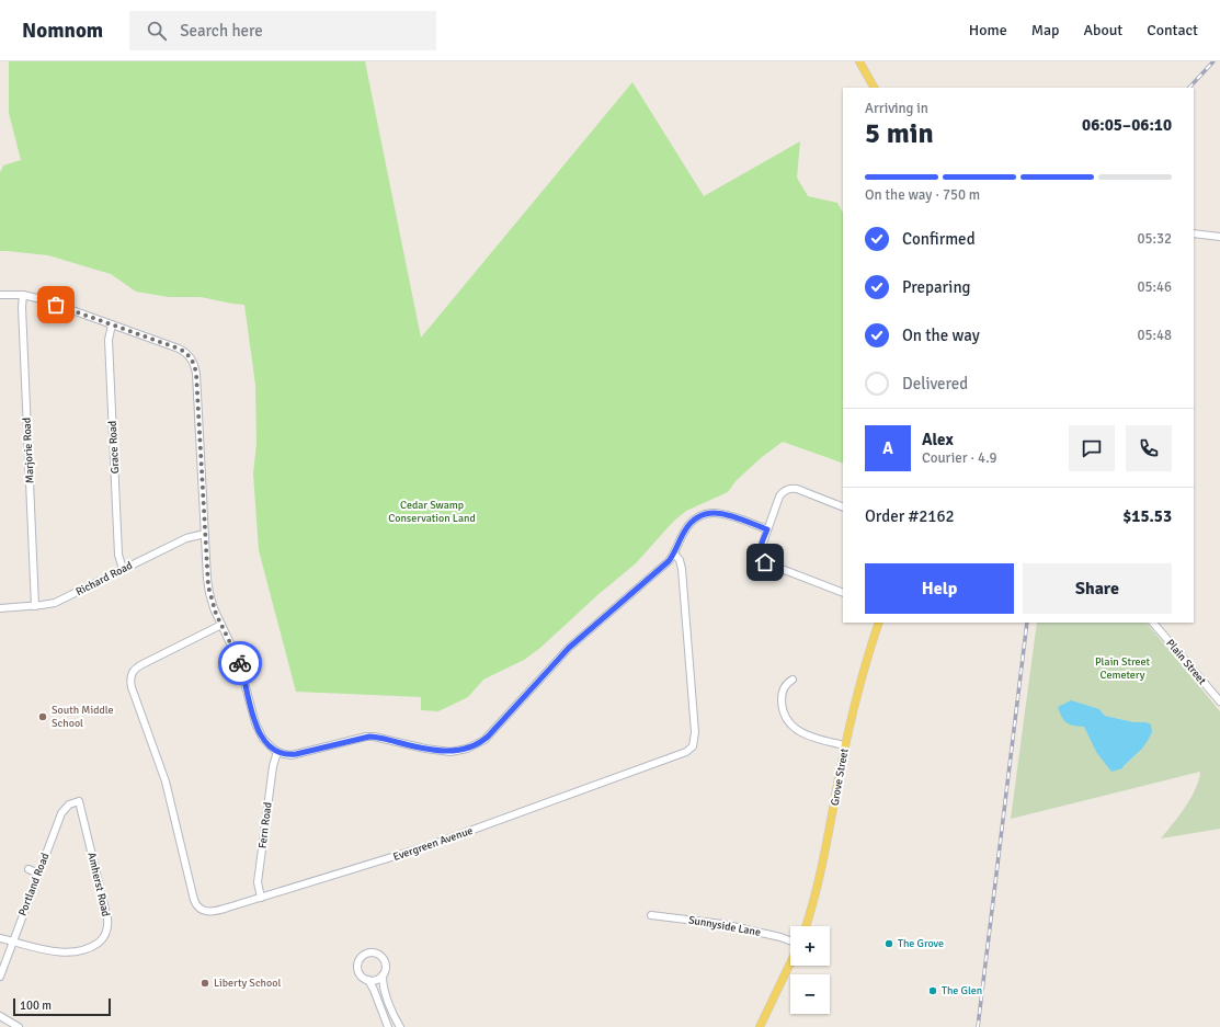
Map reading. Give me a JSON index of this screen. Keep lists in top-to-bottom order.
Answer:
{
  "streets": {
    "main road": ["Grove Street"],
    "street": [
      "Grace Road",
      "Marjorie Road",
      "Richard Road",
      "Plain Street",
      "Fern Road",
      "Evergreen Avenue",
      "Portland Road",
      "Amherst Road",
      "Sunnyside Lane"
    ]
  },
  "crossings": [
    ["Grace Road", "Richard Road"],
    ["Marjorie Road", "Richard Road"],
    ["Fern Road", "Evergreen Avenue"],
    ["Portland Road", "Amherst Road"]
  ],
  "parks": ["Cedar Swamp Conservation Land", "Plain Street Cemetery"],
  "places": [
    "South Middle School",
    "The Grove",
    "Liberty School",
    "The Glen"
  ],
  "scale_bar": "100 m",
  "page": {
    "header": "Nomnom",
    "search": "Search here",
    "nav": [
      "Home",
      "Map",
      "About",
      "Contact"
    ],
    "heading": ["5 min", "Arriving in", "06:05–06:10"],
    "panel": [
      "Alex",
      "Courier · 4.9",
      "Order #2162",
      "$15.53"
    ],
    "bar": "On the way · 750 m",
    "list": [
      ["Confirmed", "05:32"],
      ["Preparing", "05:46"],
      ["On the way", "05:48"],
      "Delivered"
    ],
    "round": "A",
    "buttons": ["Help", "Share"],
    "map_buttons": ["+", "−"],
    "scale": "100 m"
  }
}
